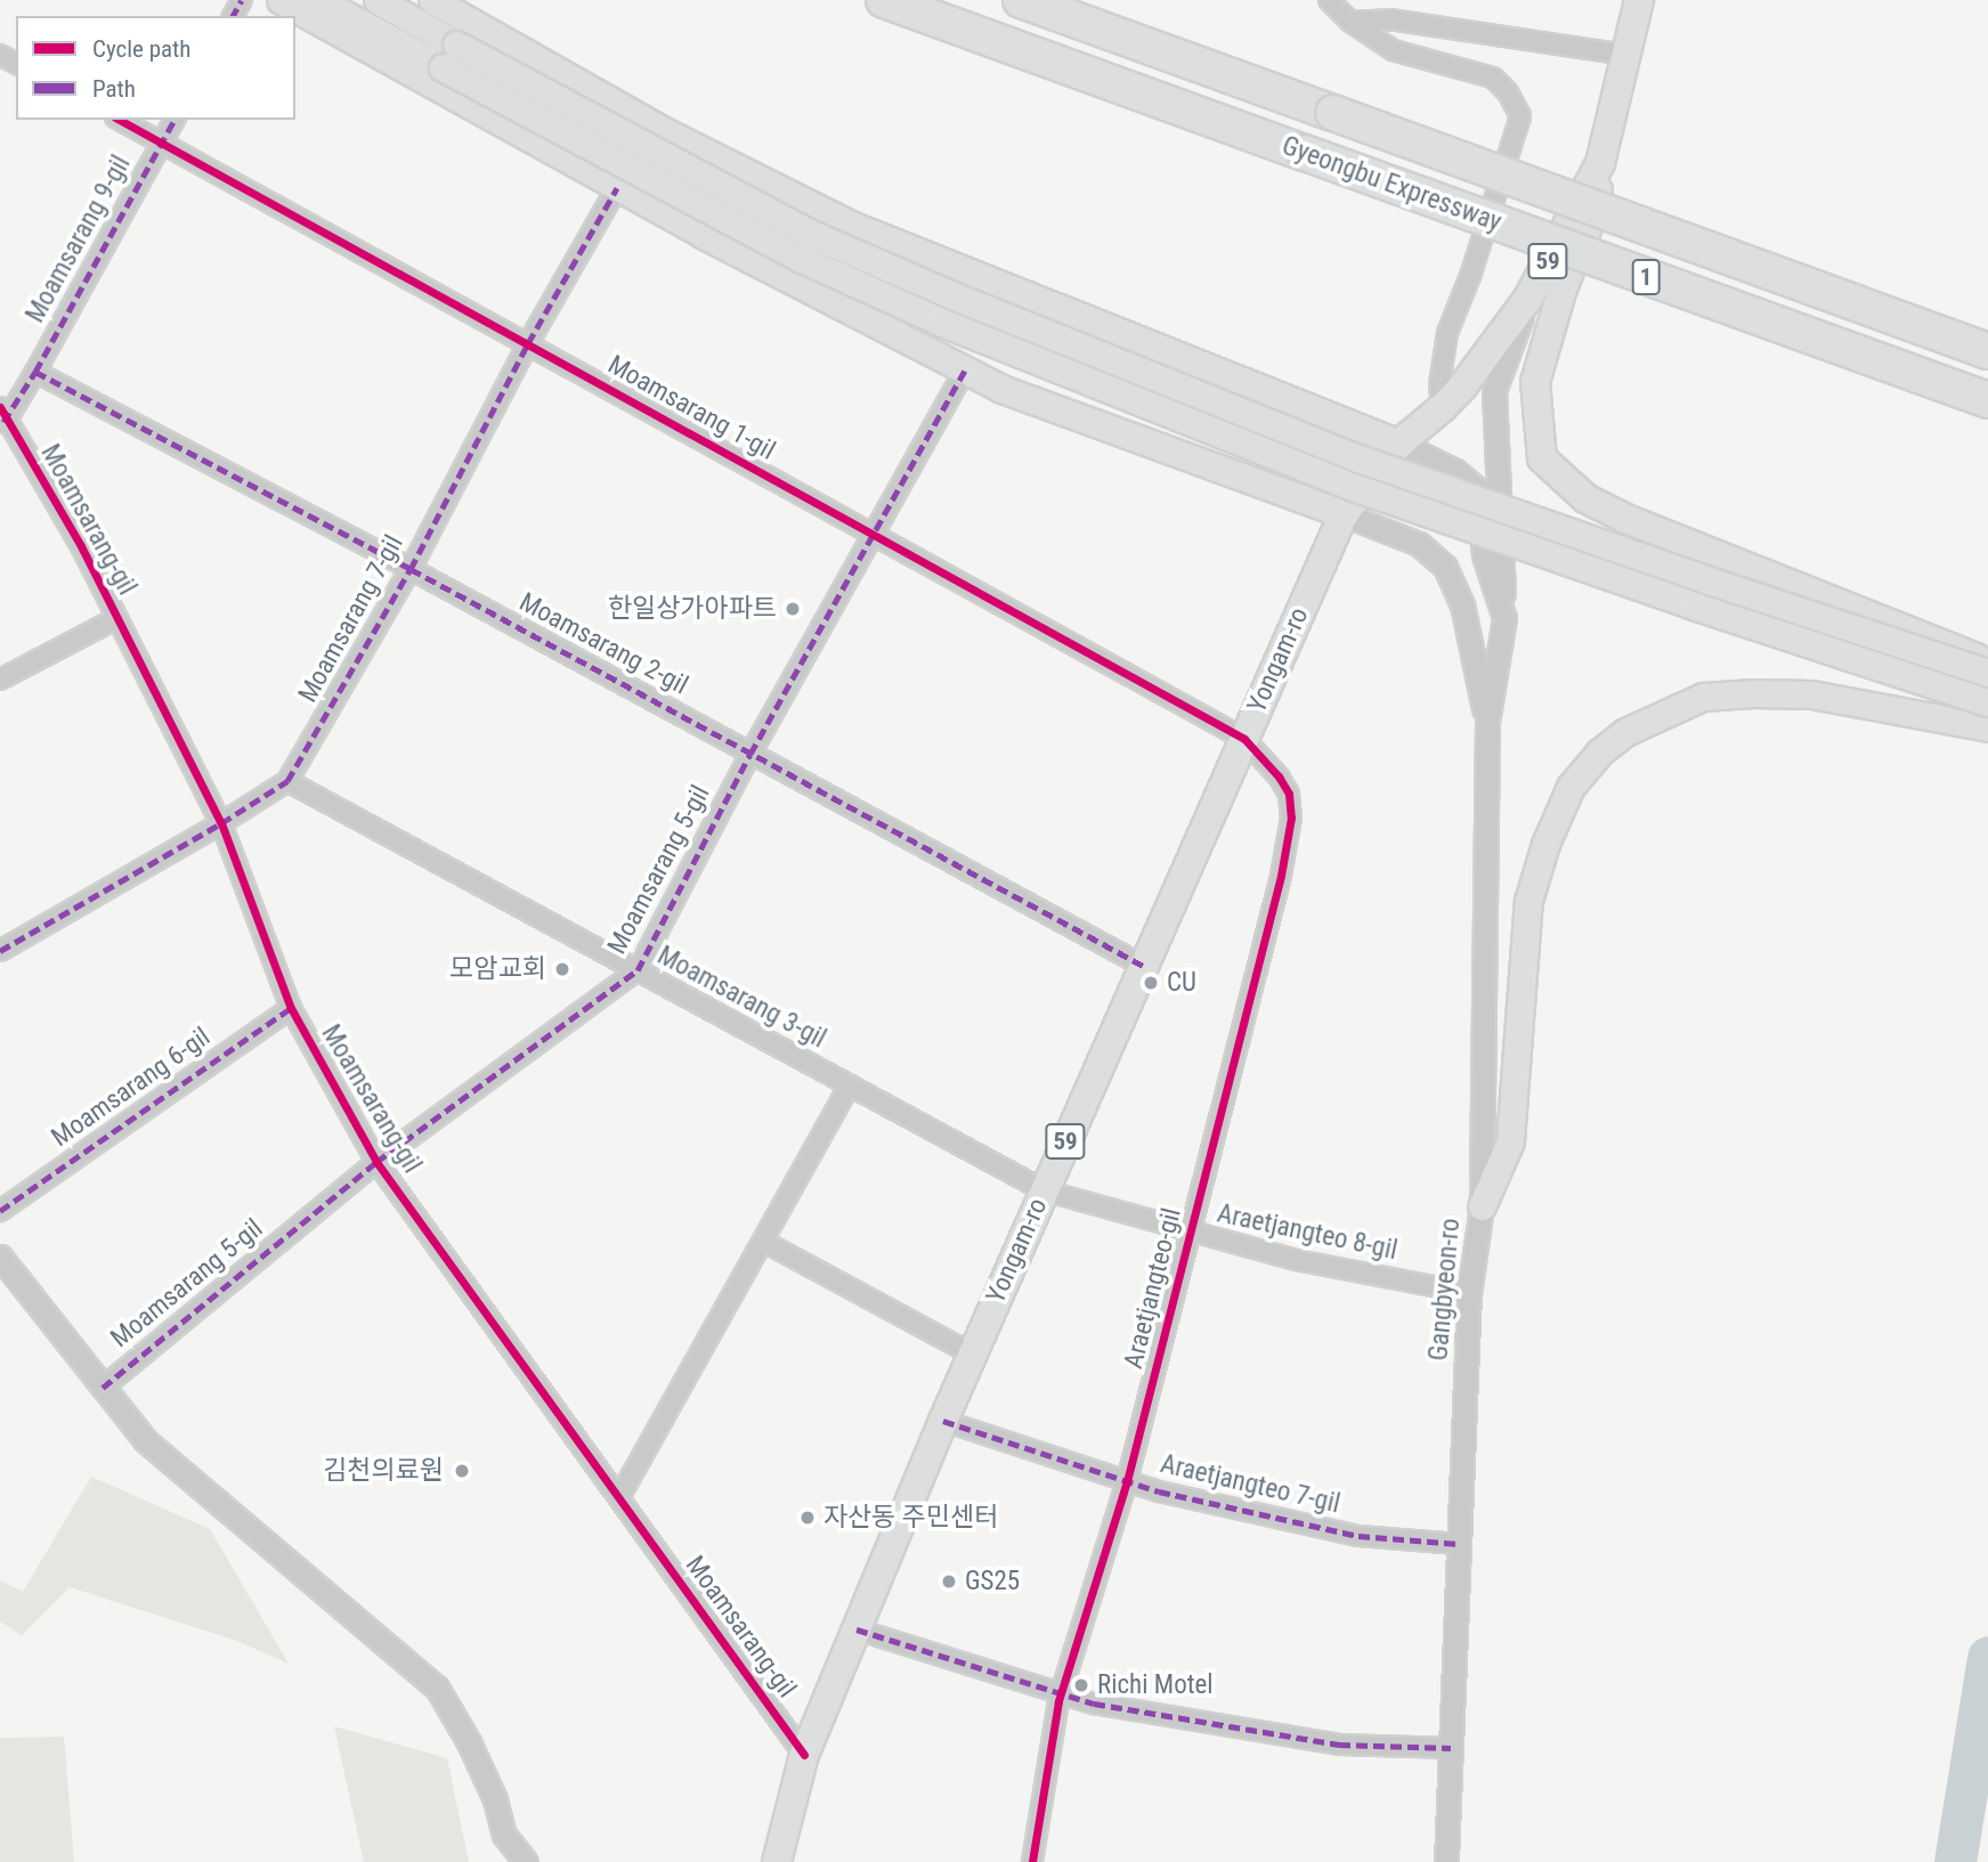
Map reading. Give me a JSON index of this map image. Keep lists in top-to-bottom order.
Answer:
{
  "streets": {
    "highway": ["Gyeongbu Expressway", "1"],
    "main road": ["59", "Yongam-ro"],
    "street": [
      "Moamsarang 9-gil",
      "Moamsarang 1-gil",
      "Moamsarang-gil",
      "Moamsarang 7-gil",
      "Moamsarang 2-gil",
      "Moamsarang 5-gil",
      "Moamsarang 3-gil",
      "Moamsarang 6-gil",
      "Araetjangteo 8-gil",
      "Araetjangteo-gil",
      "Gangbyeon-ro",
      "Araetjangteo 7-gil"
    ]
  },
  "crossings": [
    ["Moamsarang 9-gil", "Moamsarang 1-gil"],
    ["Moamsarang 9-gil", "Moamsarang-gil"],
    ["Moamsarang 9-gil", "Moamsarang 2-gil"],
    ["59", "Yongam-ro"],
    ["59", "Gangbyeon-ro"],
    ["Moamsarang 1-gil", "Moamsarang 7-gil"],
    ["Moamsarang 1-gil", "Yongam-ro"],
    ["Moamsarang 1-gil", "Moamsarang 5-gil"],
    ["Moamsarang 1-gil", "Araetjangteo-gil"],
    ["Moamsarang-gil", "Moamsarang 7-gil"],
    ["Moamsarang-gil", "Yongam-ro"],
    ["Moamsarang-gil", "Moamsarang 5-gil"],
    ["Moamsarang-gil", "Moamsarang 6-gil"],
    ["Moamsarang 7-gil", "Moamsarang 2-gil"],
    ["Moamsarang 7-gil", "Moamsarang 3-gil"],
    ["Moamsarang 2-gil", "Yongam-ro"],
    ["Moamsarang 2-gil", "Moamsarang 5-gil"],
    ["Yongam-ro", "Moamsarang 3-gil"],
    ["Yongam-ro", "Araetjangteo 8-gil"],
    ["Yongam-ro", "Araetjangteo-gil"],
    ["Yongam-ro", "Gangbyeon-ro"],
    ["Yongam-ro", "Araetjangteo 7-gil"],
    ["Moamsarang 5-gil", "Moamsarang 3-gil"],
    ["Moamsarang 3-gil", "Araetjangteo 8-gil"],
    ["Araetjangteo 8-gil", "Araetjangteo-gil"],
    ["Araetjangteo 8-gil", "Gangbyeon-ro"],
    ["Araetjangteo-gil", "Araetjangteo 7-gil"],
    ["Gangbyeon-ro", "Araetjangteo 7-gil"]
  ],
  "places": [
    "한일상가아파트",
    "모암교회",
    "CU",
    "김천의료원",
    "자산동 주민센터",
    "GS25",
    "Richi Motel"
  ],
  "legend": ["Cycle path", "Path"]
}
